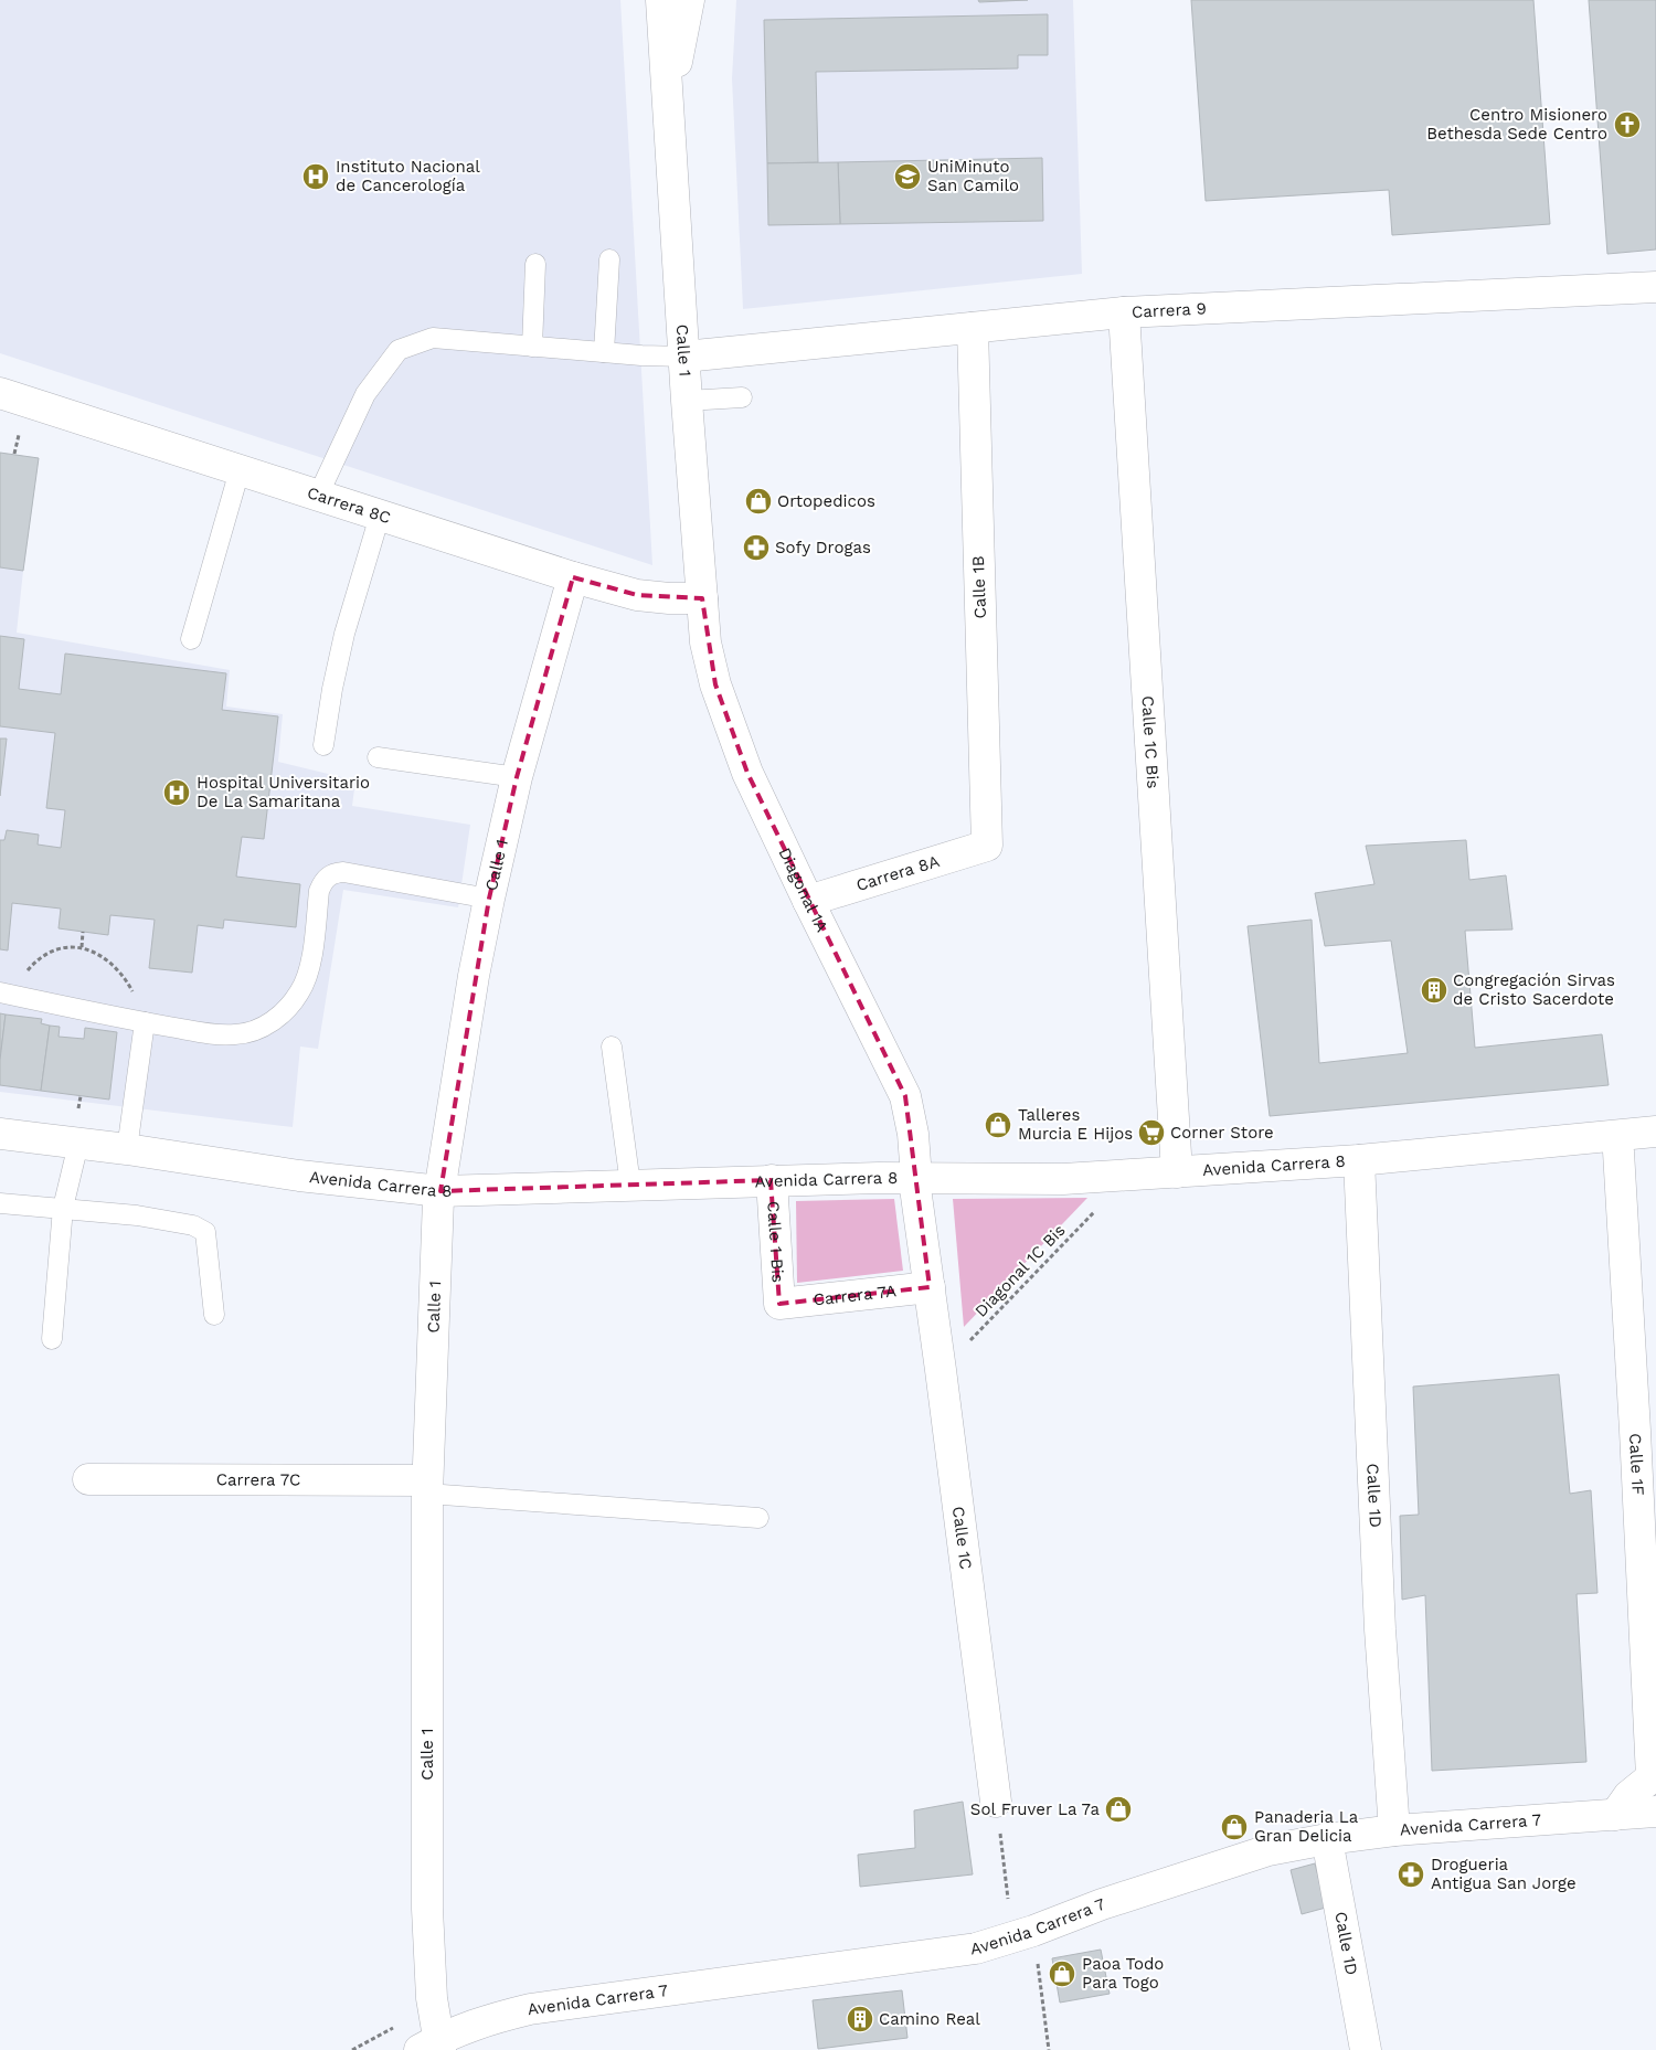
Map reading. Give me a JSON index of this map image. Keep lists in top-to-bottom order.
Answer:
{
  "streets": {
    "street": [
      "Carrera 9",
      "Calle 1",
      "Carrera 8C",
      "Calle 1B",
      "Calle 1C Bis",
      "Carrera 8A",
      "Diagonal 1A",
      "Avenida Carrera 8",
      "Calle 1 Bis",
      "Carrera 7A",
      "Calle 1F",
      "Carrera 7C",
      "Calle 1D",
      "Calle 1C",
      "Avenida Carrera 7"
    ],
    "path": ["Diagonal 1C Bis"]
  },
  "crossings": [
    ["Carrera 9", "Calle 1"],
    ["Carrera 9", "Calle 1B"],
    ["Carrera 9", "Calle 1C Bis"],
    ["Calle 1", "Carrera 8C"],
    ["Calle 1", "Diagonal 1A"],
    ["Calle 1", "Avenida Carrera 8"],
    ["Calle 1", "Carrera 7C"],
    ["Calle 1", "Avenida Carrera 7"],
    ["Carrera 8C", "Diagonal 1A"],
    ["Calle 1B", "Carrera 8A"],
    ["Calle 1C Bis", "Avenida Carrera 8"],
    ["Carrera 8A", "Diagonal 1A"],
    ["Diagonal 1A", "Avenida Carrera 8"],
    ["Diagonal 1A", "Calle 1C"],
    ["Avenida Carrera 8", "Calle 1 Bis"],
    ["Avenida Carrera 8", "Calle 1F"],
    ["Avenida Carrera 8", "Calle 1D"],
    ["Avenida Carrera 8", "Calle 1C"],
    ["Calle 1 Bis", "Carrera 7A"],
    ["Diagonal 1C Bis", "Calle 1C"],
    ["Carrera 7A", "Calle 1C"],
    ["Calle 1F", "Avenida Carrera 7"],
    ["Calle 1D", "Avenida Carrera 7"]
  ],
  "places": {
    "church": ["Centro Misionero Bethesda Sede Centro"],
    "hospital": ["Instituto Nacional de Cancerología", "Hospital Universitario De La Samaritana"],
    "school or university": ["UniMinuto San Camilo"],
    "shop": [
      "Ortopedicos",
      "Talleres Murcia E Hijos",
      "Sol Fruver La 7a",
      "Panaderia La Gran Delicia",
      "Paoa Todo Para Togo"
    ],
    "pharmacy": ["Sofy Drogas", "Drogueria Antigua San Jorge"],
    "building": ["Congregación Sirvas de Cristo Sacerdote", "Camino Real"],
    "supermarket": ["Corner Store"]
  }
}
